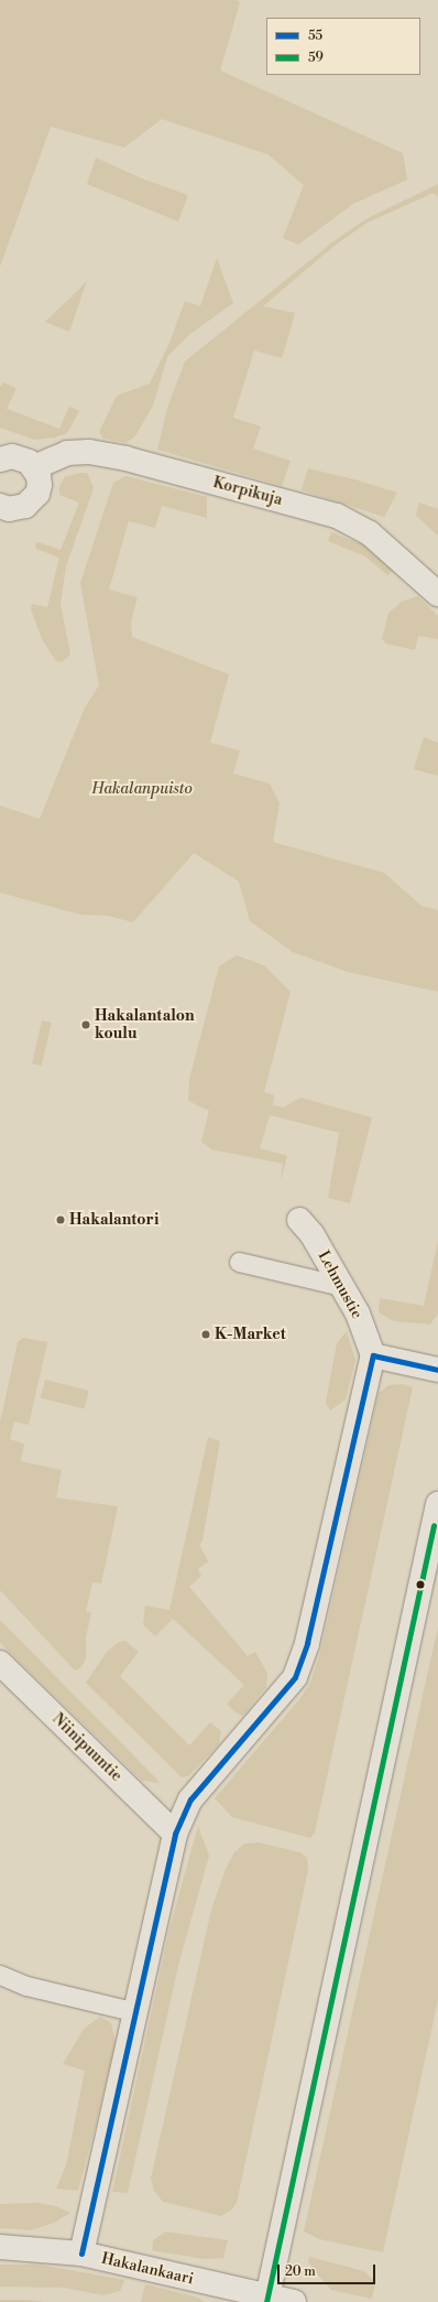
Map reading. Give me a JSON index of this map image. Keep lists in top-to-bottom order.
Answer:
{
  "streets": {
    "street": [
      "Korpikuja",
      "Lehmustie",
      "Niinipuuntie",
      "Hakalankaari"
    ]
  },
  "parks": ["Hakalanpuisto"],
  "places": ["Hakalantalon koulu", "Hakalantori", "K-Market"],
  "lines": ["transit line 55", "transit line 59"],
  "legend": ["55", "59"],
  "scale_bar": "20 m"
}
